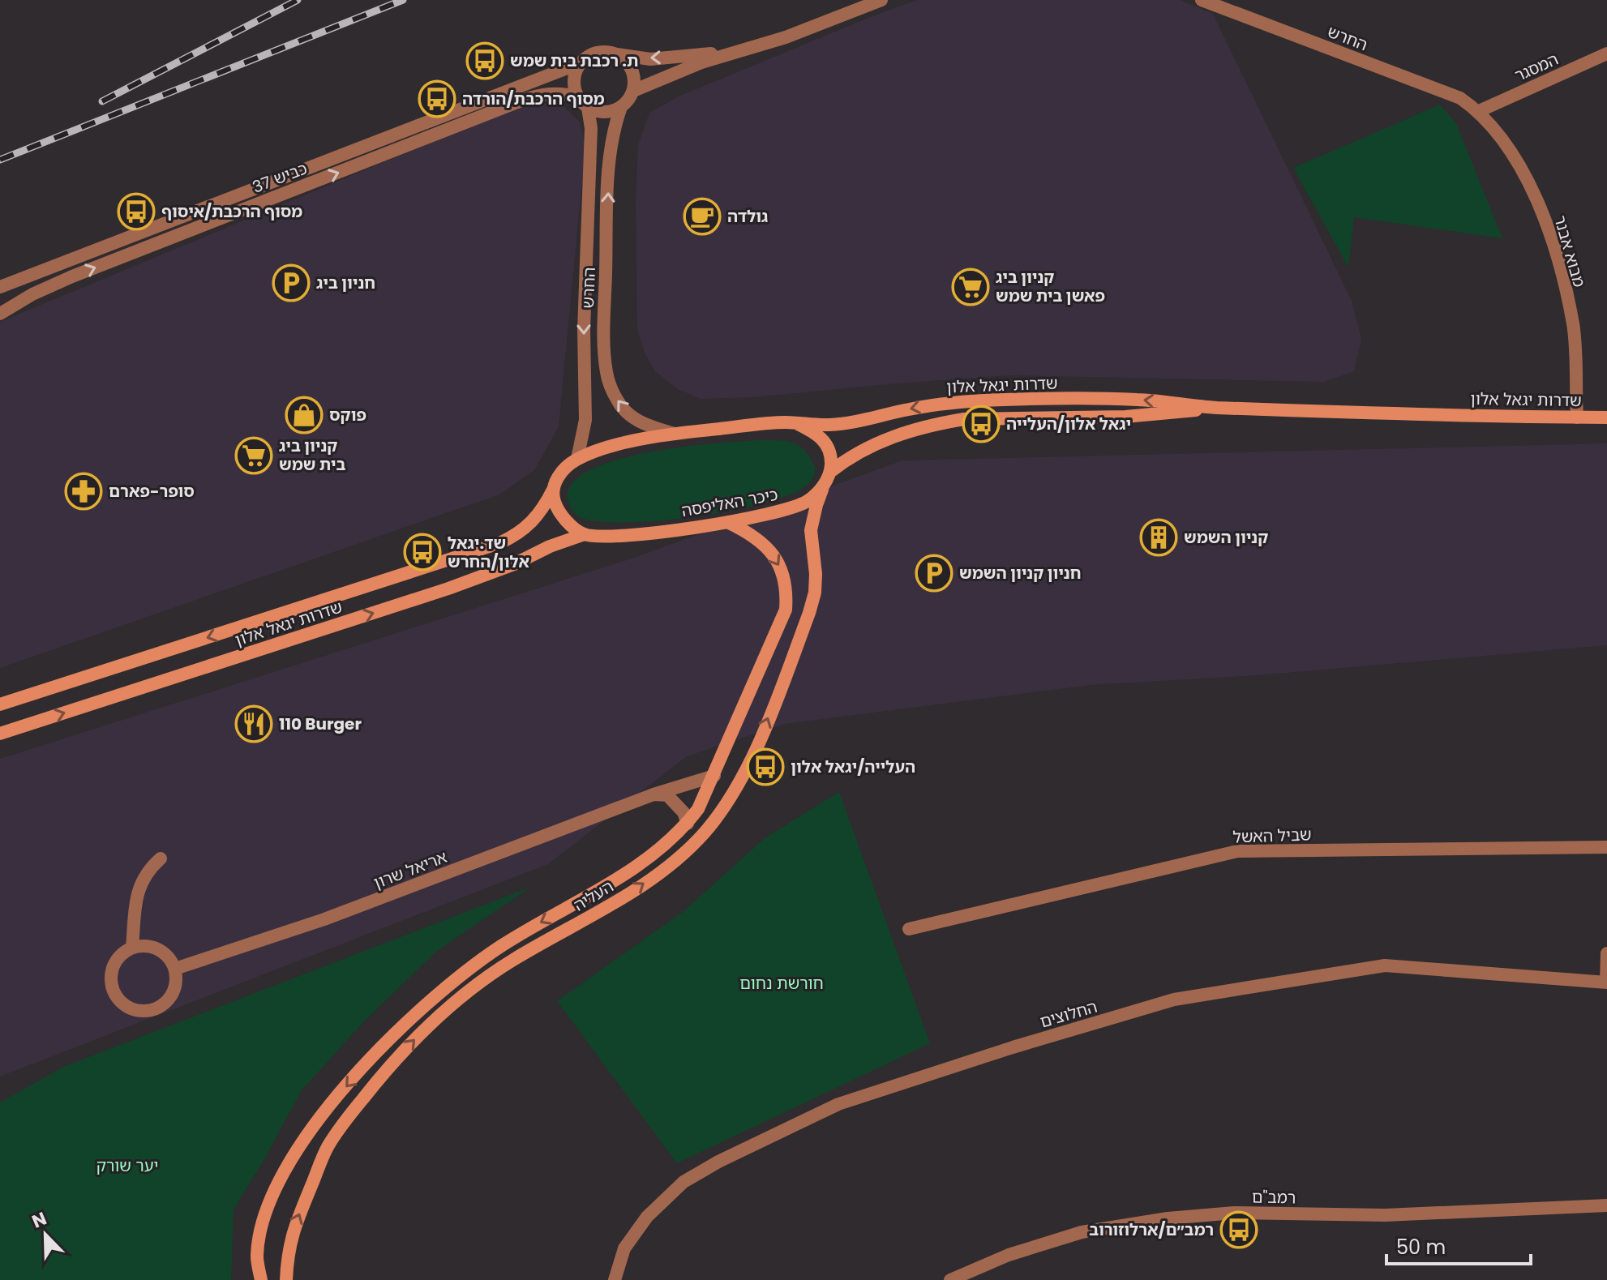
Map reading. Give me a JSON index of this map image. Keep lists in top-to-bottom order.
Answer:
{
  "streets": {
    "main road": ["שדרות יגאל אלון", "כיכר האליפסה", "העליה"],
    "street": [
      "החרש",
      "המסגר",
      "כביש 37",
      "מבוא אבנר",
      "שביל האשל",
      "אריאל שרון",
      "החלוצים",
      "רמב\"ם"
    ]
  },
  "crossings": [
    ["החרש", "המסגר"],
    ["החרש", "כביש 37"],
    ["החרש", "מבוא אבנר"],
    ["המסגר", "מבוא אבנר"],
    ["מבוא אבנר", "שדרות יגאל אלון"],
    ["שדרות יגאל אלון", "כיכר האליפסה"],
    ["שדרות יגאל אלון", "העליה"],
    ["כיכר האליפסה", "העליה"],
    ["אריאל שרון", "העליה"]
  ],
  "parks": ["חורשת נחום", "יער שורק"],
  "places": {
    "bus stop": [
      "ת. רכבת בית שמש",
      "מסוף הרכבת/הורדה",
      "מסוף הרכבת/איסוף",
      "יגאל אלון/העלייה",
      "שד.יגאל אלון/החרש",
      "העלייה/יגאל אלון",
      "רמב״ם/ארלוזורוב"
    ],
    "cafe": ["גולדה"],
    "parking": ["חניון ביג", "חניון קניון השמש"],
    "supermarket": ["קניון ביג פאשן בית שמש", "קניון ביג בית שמש"],
    "shop": ["פוקס"],
    "pharmacy": ["סופר-פארם"],
    "building": ["קניון השמש"],
    "restaurant": ["110 Burger"]
  },
  "scale_bar": "50 m",
  "north": "top left"
}
